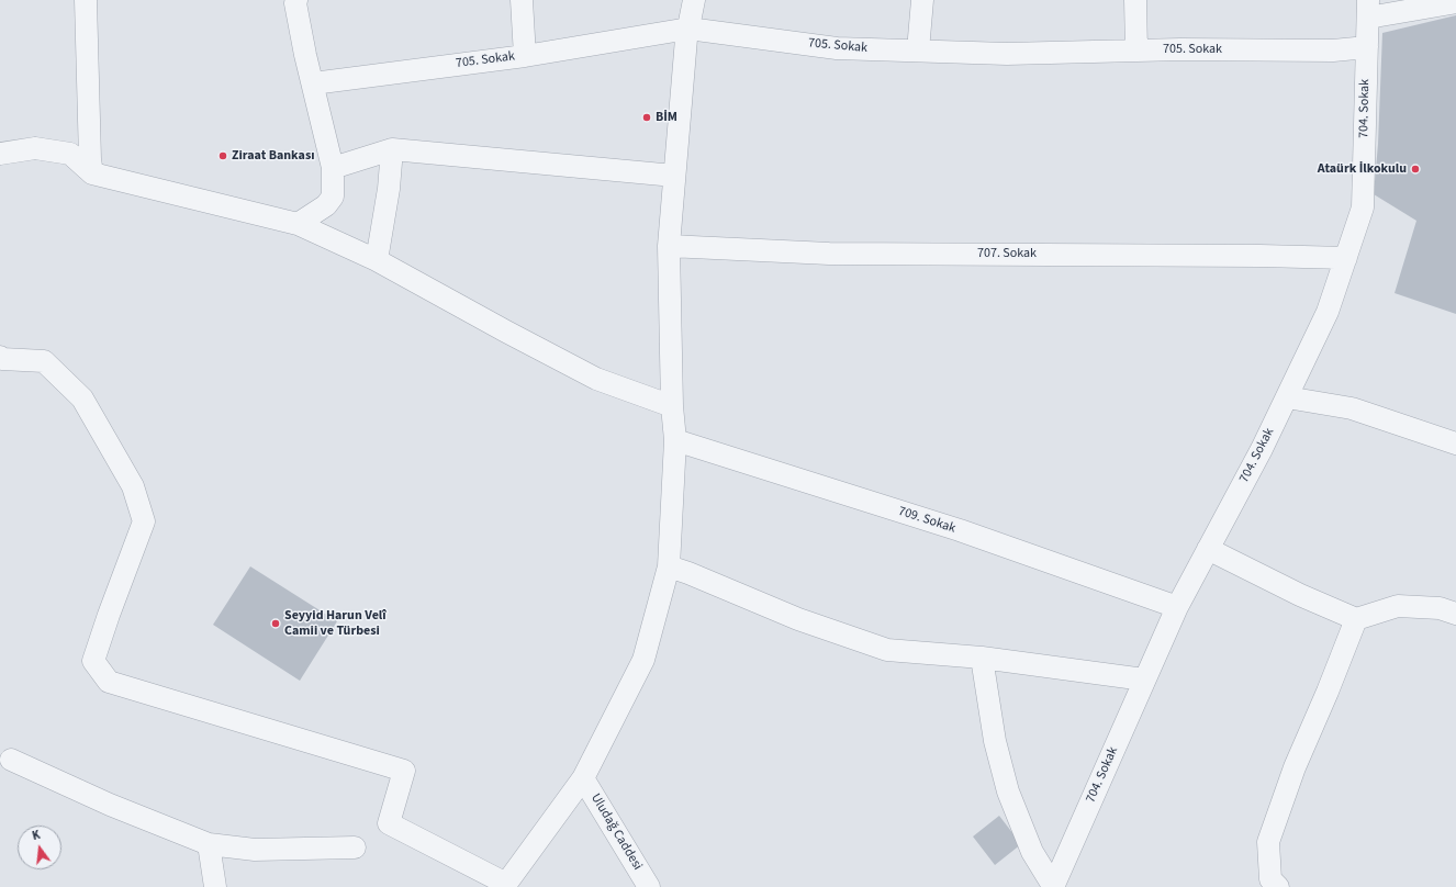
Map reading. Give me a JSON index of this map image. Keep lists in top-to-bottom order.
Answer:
{
  "streets": {
    "street": [
      "705. Sokak",
      "704. Sokak",
      "707. Sokak",
      "709. Sokak",
      "Uludağ Caddesi"
    ]
  },
  "crossings": [
    ["705. Sokak", "704. Sokak"],
    ["704. Sokak", "707. Sokak"],
    ["704. Sokak", "709. Sokak"]
  ],
  "places": [
    "BİM",
    "Ziraat Bankası",
    "Ataürk İlkokulu",
    "Seyyid Harun Velî Camii ve Türbesi"
  ],
  "north": "top"
}
